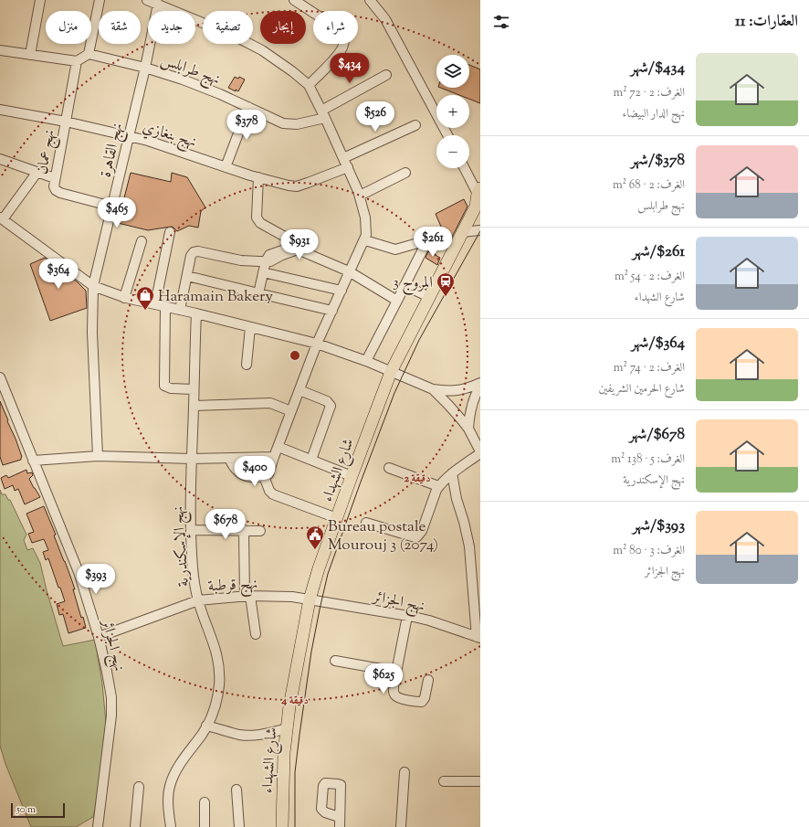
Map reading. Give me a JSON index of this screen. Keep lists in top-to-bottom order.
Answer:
{
  "streets": {
    "main road": ["شارع الشهداء"],
    "street": [
      "نهج طرابلس",
      "نهج بنغازي",
      "نهج القاهرة",
      "نهج عمان",
      "نهج الإسكندرية",
      "نهج قرطبة",
      "نهج الجزائر"
    ]
  },
  "crossings": [
    ["نهج طرابلس", "نهج القاهرة"],
    ["نهج بنغازي", "نهج القاهرة"],
    ["نهج بنغازي", "نهج عمان"],
    ["نهج القاهرة", "نهج عمان"],
    ["شارع الشهداء", "نهج قرطبة"],
    ["شارع الشهداء", "نهج الجزائر"],
    ["نهج الإسكندرية", "نهج قرطبة"],
    ["نهج قرطبة", "نهج الجزائر"]
  ],
  "places": {
    "station": ["المروج 3"],
    "shop": ["Haramain Bakery"],
    "public building": ["Bureau postale Mourouj 3 (2074)"]
  },
  "scale_bar": "50 m",
  "page": {
    "heading": "العقارات: 11",
    "chip": [
      "شراء",
      "إيجار",
      "تصفية",
      "جديد",
      "شقة",
      "منزل"
    ],
    "list": [
      {
        "name": "$434/شهر",
        "note": "الغرف: 2 · 72 m² · نهج الدار البيضاء"
      },
      {
        "name": "$378/شهر",
        "note": "الغرف: 2 · 68 m² · نهج طرابلس"
      },
      {
        "name": "$261/شهر",
        "note": "الغرف: 2 · 54 m² · شارع الشهداء"
      },
      {
        "name": "$364/شهر",
        "note": "الغرف: 2 · 74 m² · شارع الحرمين الشريفين"
      },
      {
        "name": "$678/شهر",
        "note": "الغرف: 5 · 138 m² · نهج الإسكندرية"
      },
      {
        "name": "$393/شهر",
        "note": "الغرف: 3 · 80 m² · نهج الجزائر"
      }
    ],
    "price": [
      "$434",
      "$526",
      "$378",
      "$465",
      "$261",
      "$931",
      "$364",
      "$400",
      "$678",
      "$393",
      "$625"
    ],
    "map_buttons": ["+", "−"],
    "scale": "50 m"
  },
  "rings": ["2 دقيقة", "4 دقيقة"]
}
